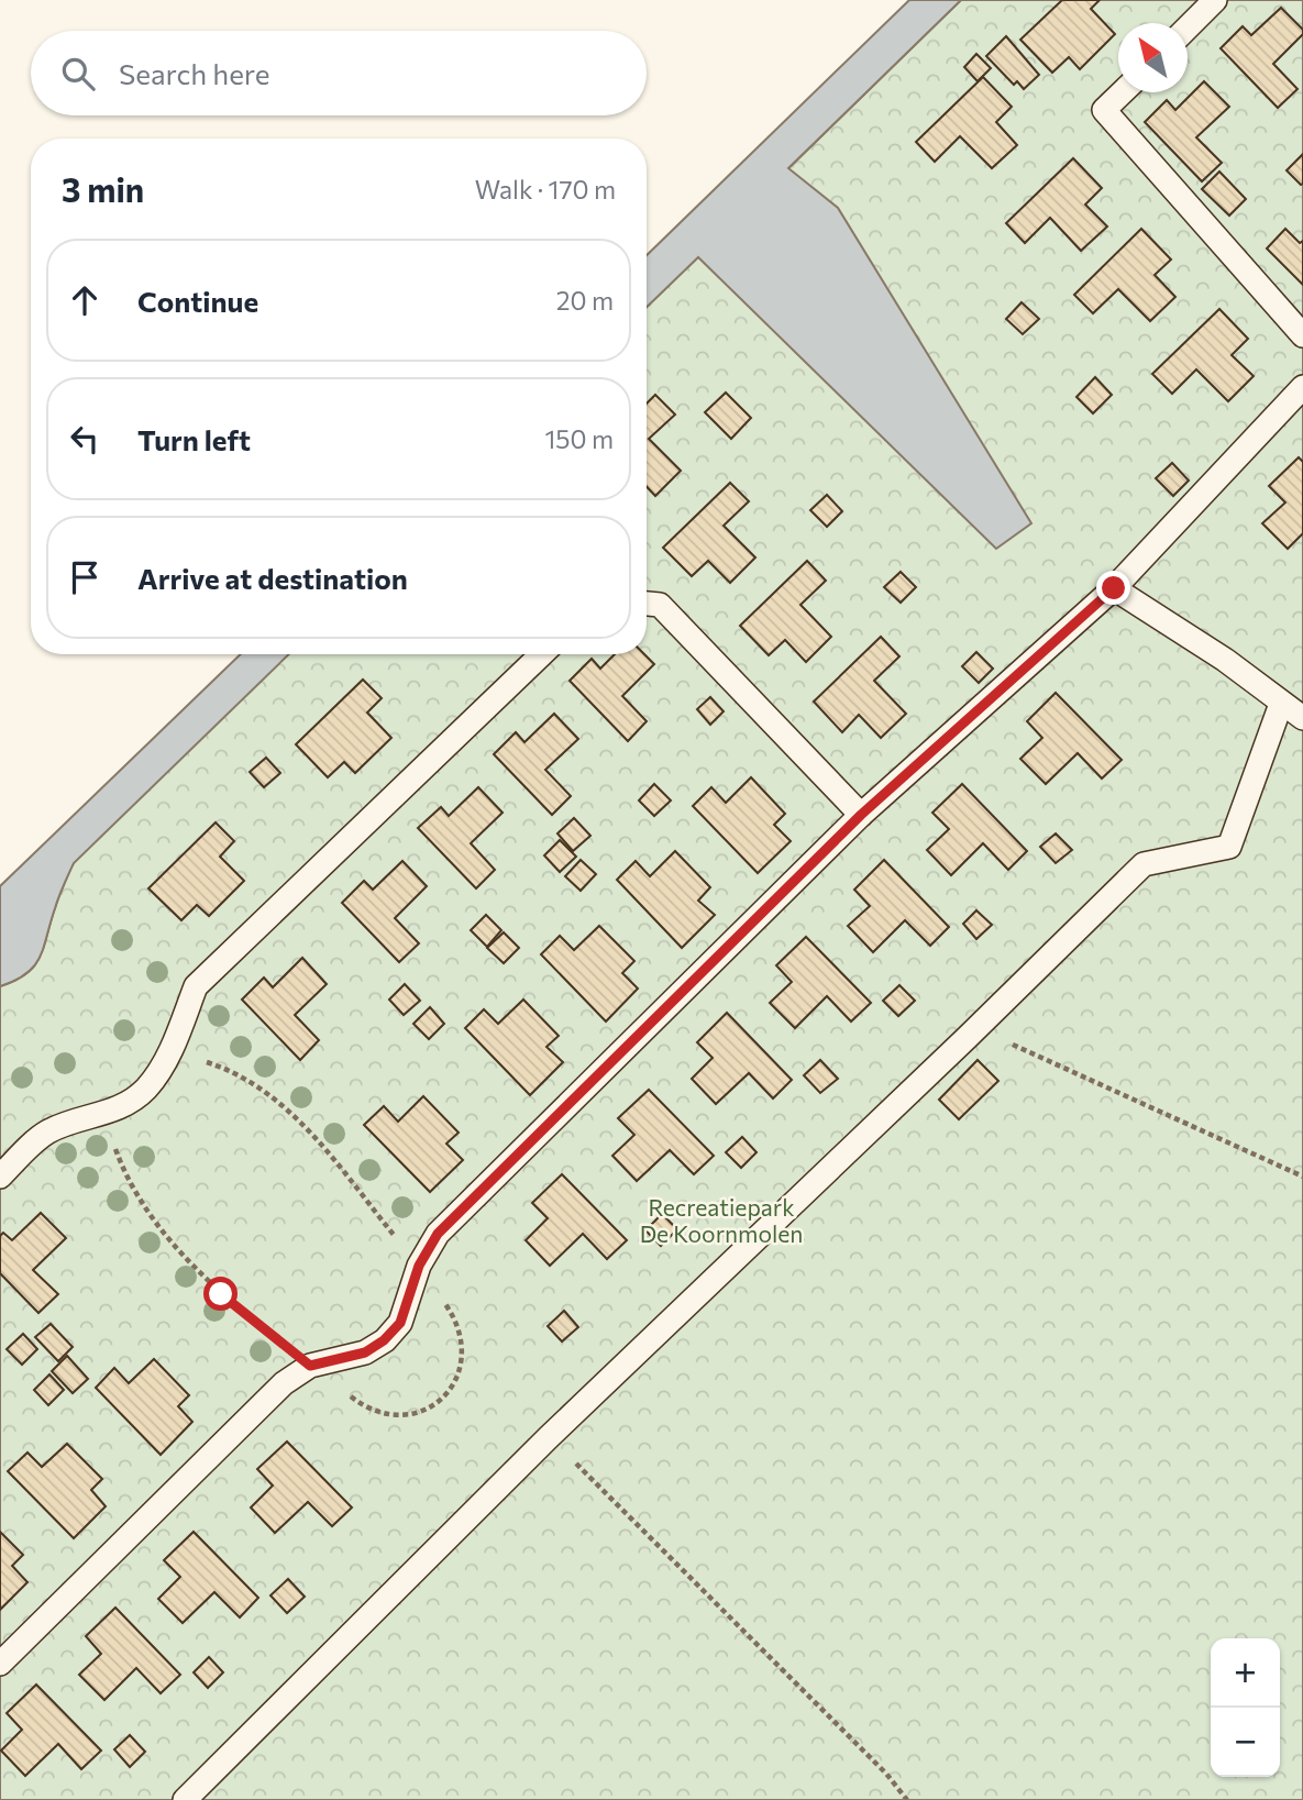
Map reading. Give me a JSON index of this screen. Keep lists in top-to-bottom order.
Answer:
{
  "parks": ["Recreatiepark De Koornmolen"],
  "north": "top left",
  "page": {
    "search": "Search here",
    "heading": ["3 min", "Walk · 170 m"],
    "list": [
      ["Continue", "20 m"],
      ["Turn left", "150 m"],
      "Arrive at destination"
    ],
    "map_buttons": ["+", "−"]
  }
}
